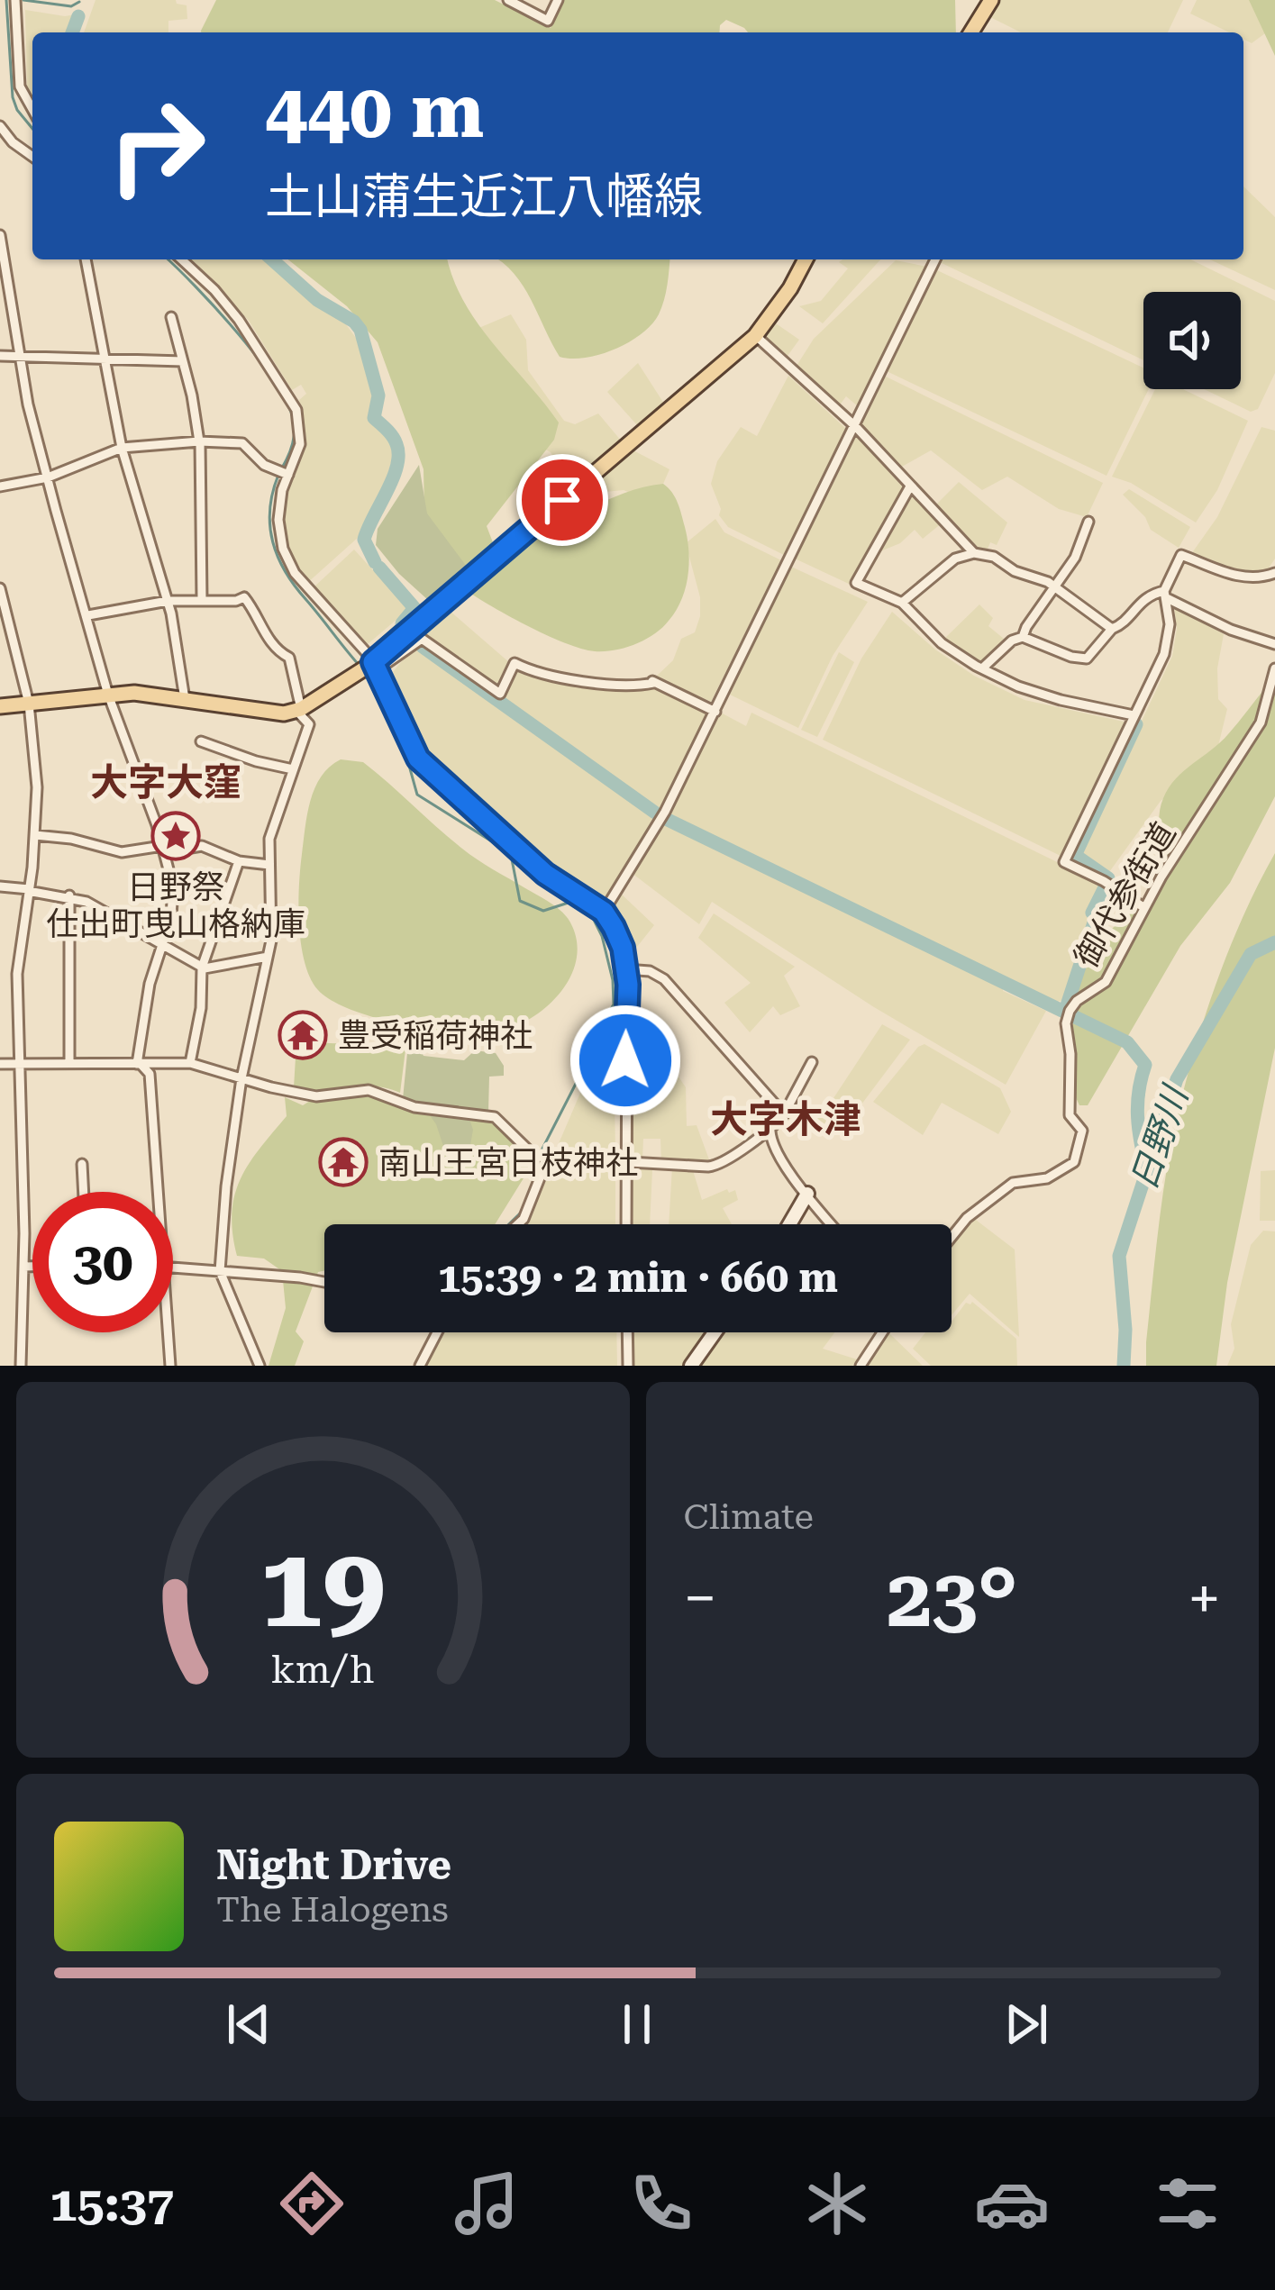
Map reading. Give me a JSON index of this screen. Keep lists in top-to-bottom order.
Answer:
{
  "streets": {
    "street": ["御代参街道"]
  },
  "districts": ["大字大窪", "大字木津"],
  "water": ["日野川"],
  "places": {
    "place": ["日野祭 仕出町曳山格納庫"],
    "temple": ["豊受稲荷神社", "南山王宮日枝神社"]
  },
  "page": {
    "turn": ["440 m", "土山蒲生近江八幡線"],
    "limit": "30",
    "trip": "15:39 · 2 min · 660 m",
    "tile": "Climate",
    "heat": ["−", "23°", "+"],
    "song": ["Night Drive", "The Halogens"],
    "tabs": "15:37",
    "gauge": ["19", "km/h"]
  }
}
